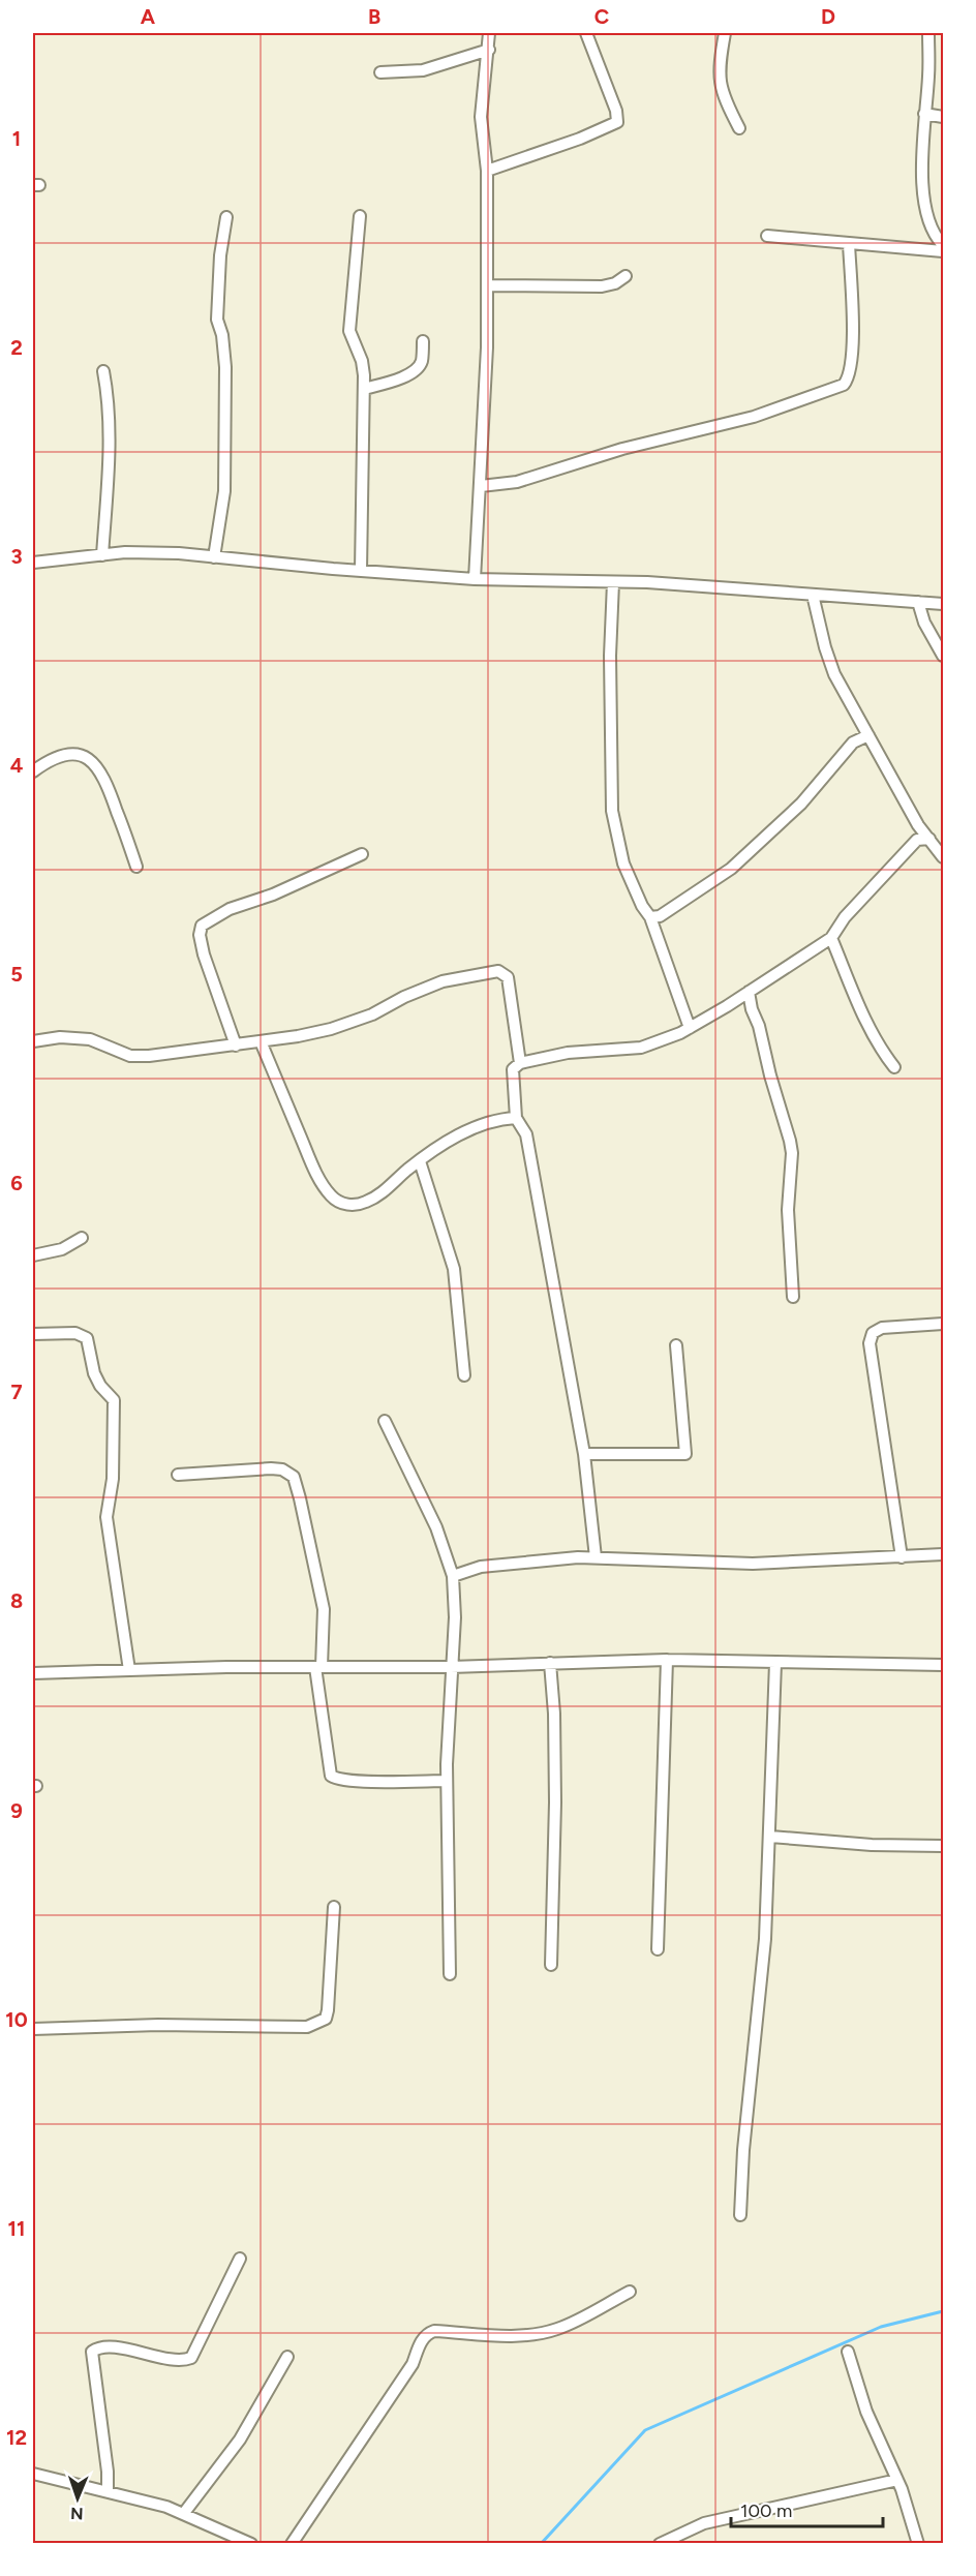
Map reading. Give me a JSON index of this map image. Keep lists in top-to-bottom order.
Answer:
{
  "scale_bar": "100 m",
  "north": "bottom",
  "grid": {
    "columns": [
      "A",
      "B",
      "C",
      "D"
    ],
    "rows": [
      "1",
      "2",
      "3",
      "4",
      "5",
      "6",
      "7",
      "8",
      "9",
      "10",
      "11",
      "12"
    ]
  }
}
